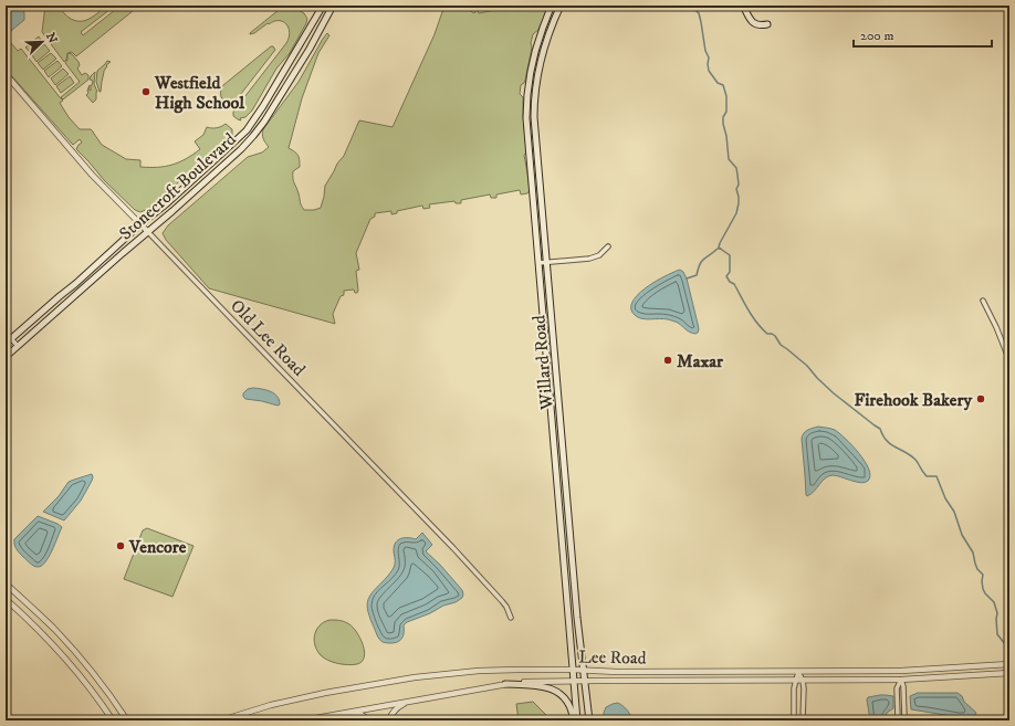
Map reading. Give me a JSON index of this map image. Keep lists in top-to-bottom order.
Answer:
{
  "streets": {
    "main road": ["Stonecroft Boulevard", "Willard Road"],
    "street": ["Old Lee Road", "Lee Road"]
  },
  "crossings": [
    ["Stonecroft Boulevard", "Old Lee Road"],
    ["Willard Road", "Lee Road"]
  ],
  "places": [
    "Westfield High School",
    "Maxar",
    "Firehook Bakery",
    "Vencore"
  ],
  "scale_bar": "200 m",
  "north": "top right"
}
